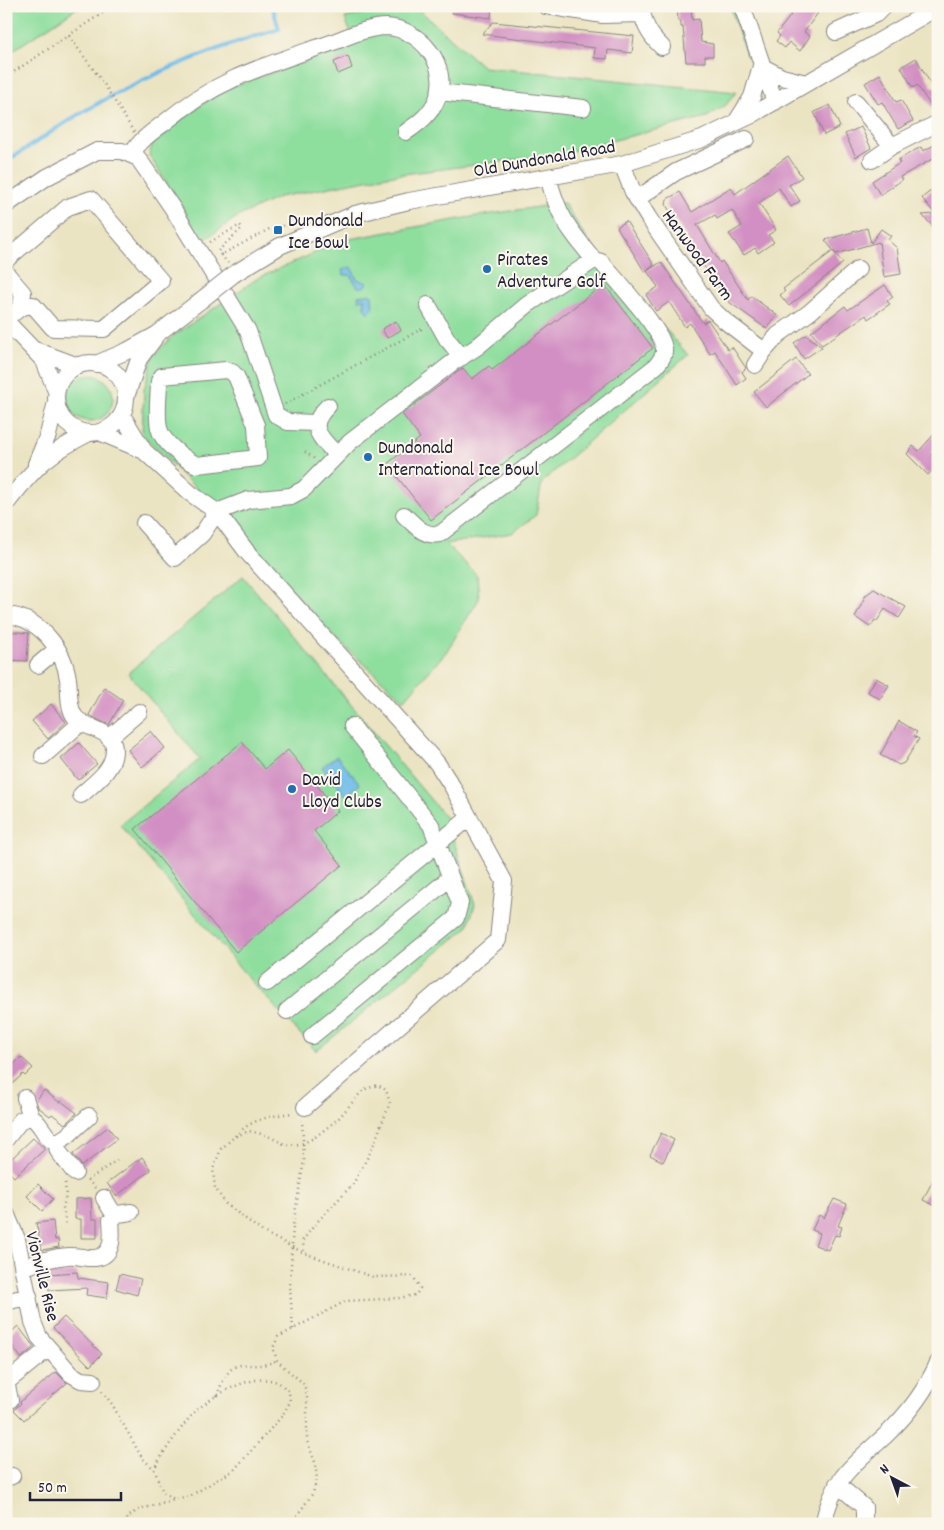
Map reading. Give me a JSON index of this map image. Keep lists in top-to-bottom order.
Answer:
{
  "streets": {
    "street": ["Old Dundonald Road", "Hanwood Farm", "Vionville Rise"]
  },
  "crossings": [
    ["Old Dundonald Road", "Hanwood Farm"]
  ],
  "places": {
    "transit": ["Dundonald Ice Bowl"],
    "other": ["Pirates Adventure Golf", "Dundonald International Ice Bowl", "David Lloyd Clubs"]
  },
  "scale_bar": "50 m",
  "north": "top left"
}
